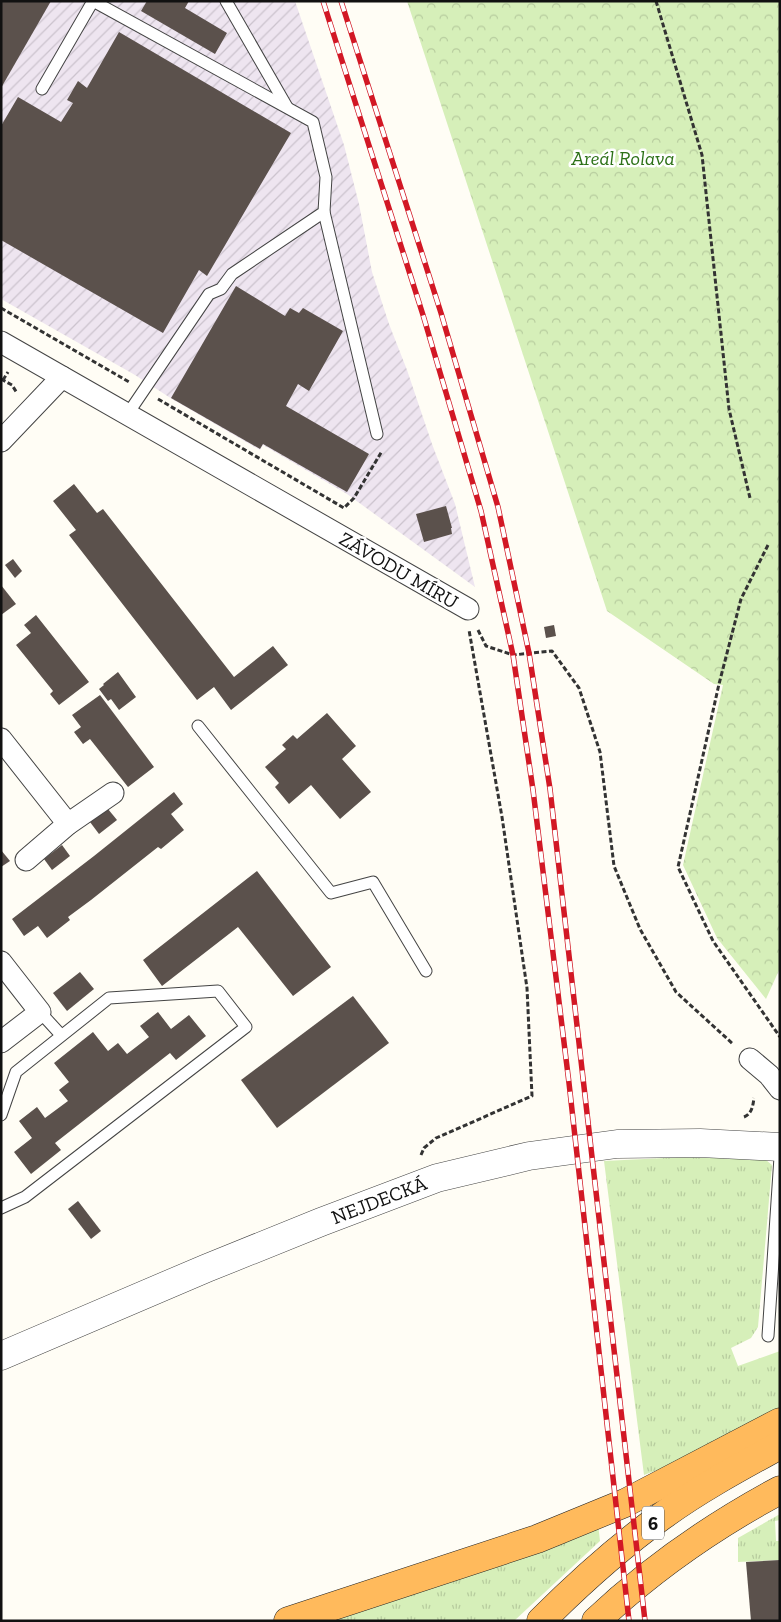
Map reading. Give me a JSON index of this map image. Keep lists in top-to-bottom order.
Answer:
{
  "streets": {
    "highway": ["6"],
    "street": ["ZÁVODU MÍRU", "NEJDECKÁ"]
  },
  "parks": ["Areál Rolava"]
}
